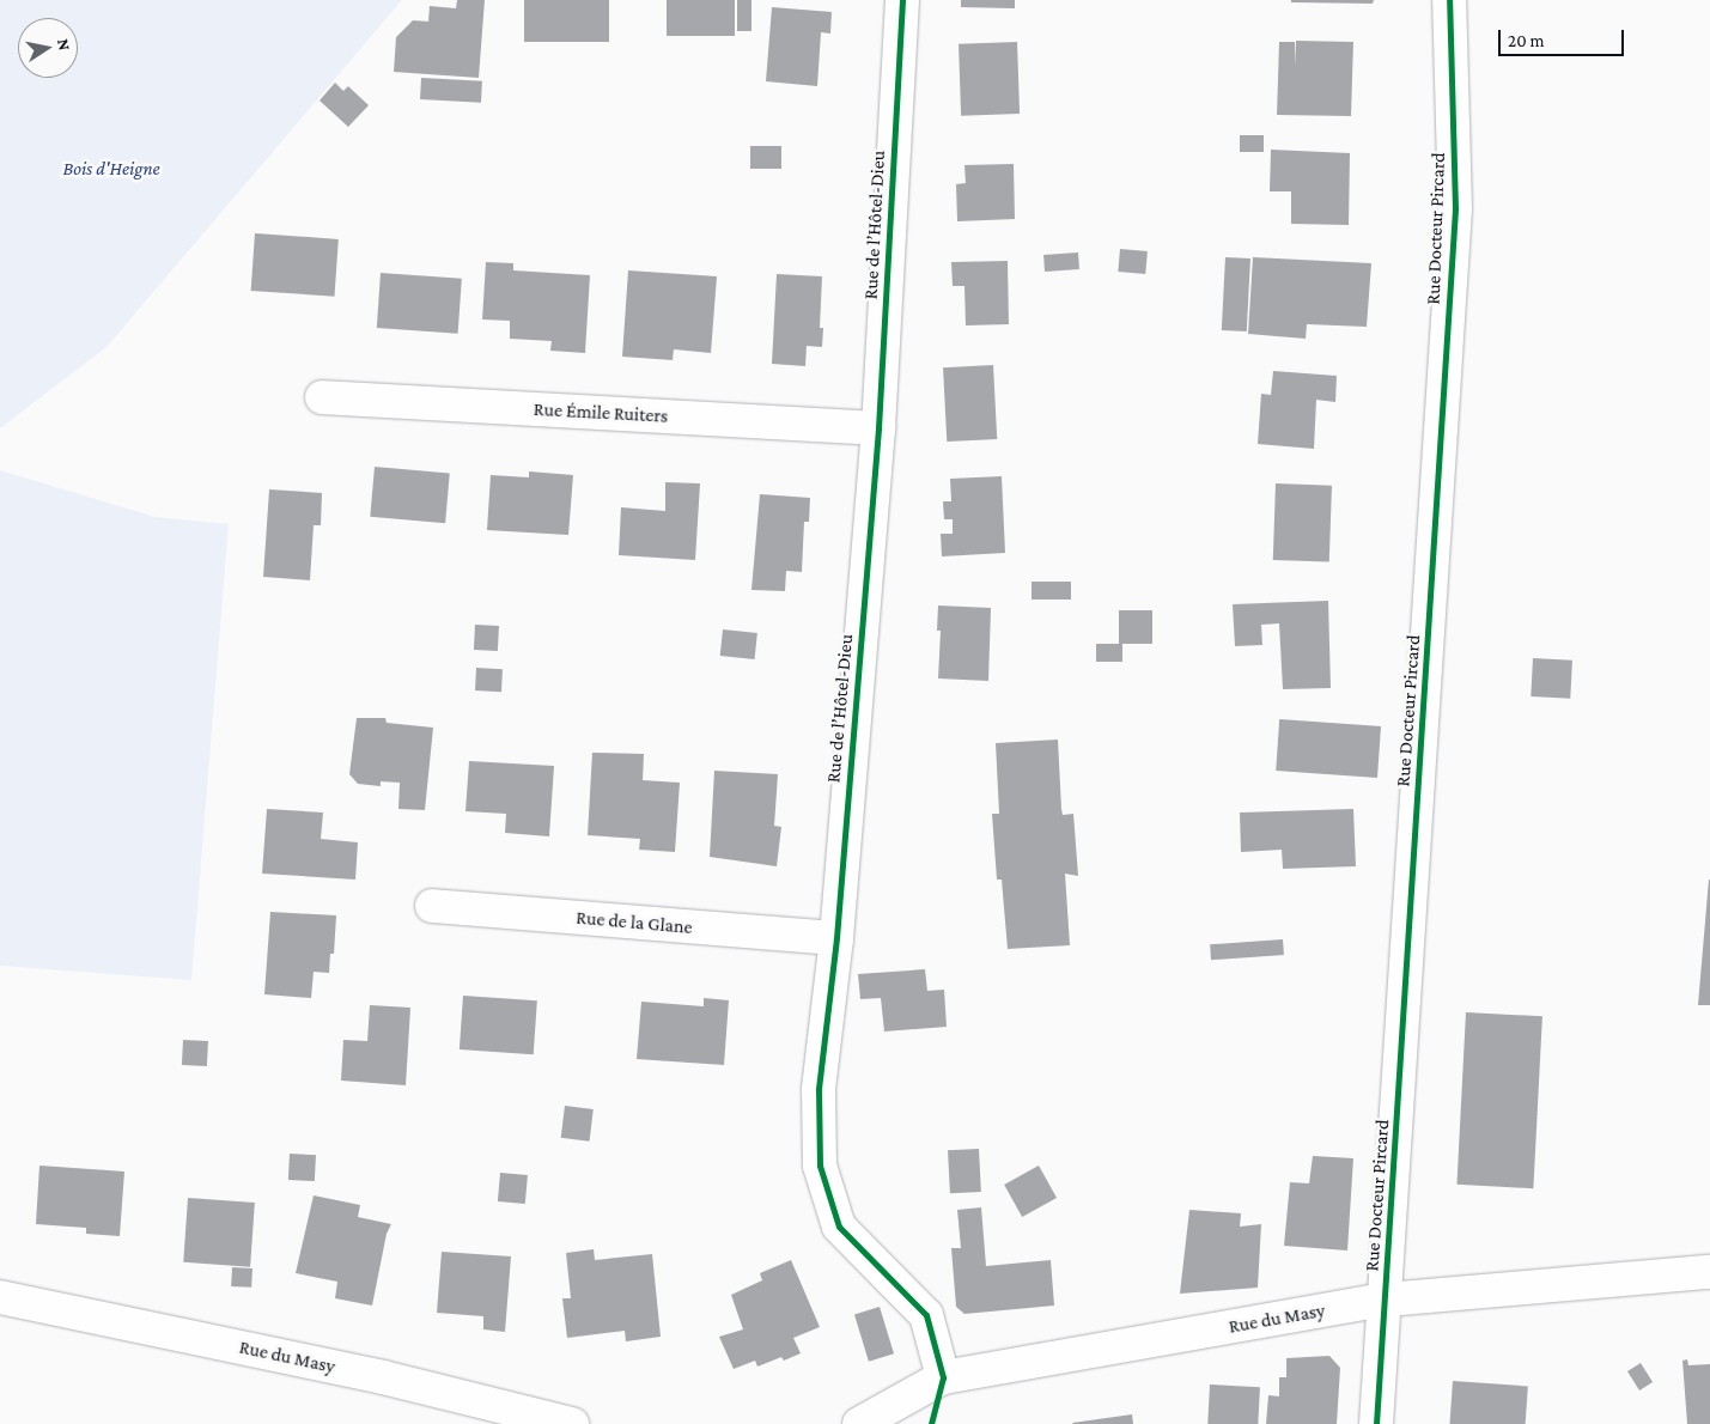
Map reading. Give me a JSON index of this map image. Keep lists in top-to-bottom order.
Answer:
{
  "streets": {
    "street": [
      "Rue de l’Hôtel-Dieu",
      "Rue Docteur Pircard",
      "Rue Émile Ruiters",
      "Rue de la Glane",
      "Rue du Masy"
    ]
  },
  "crossings": [
    ["Rue de l’Hôtel-Dieu", "Rue Émile Ruiters"],
    ["Rue de l’Hôtel-Dieu", "Rue de la Glane"],
    ["Rue de l’Hôtel-Dieu", "Rue du Masy"],
    ["Rue Docteur Pircard", "Rue du Masy"]
  ],
  "parks": ["Bois d'Heigne"],
  "scale_bar": "20 m",
  "north": "right"
}
